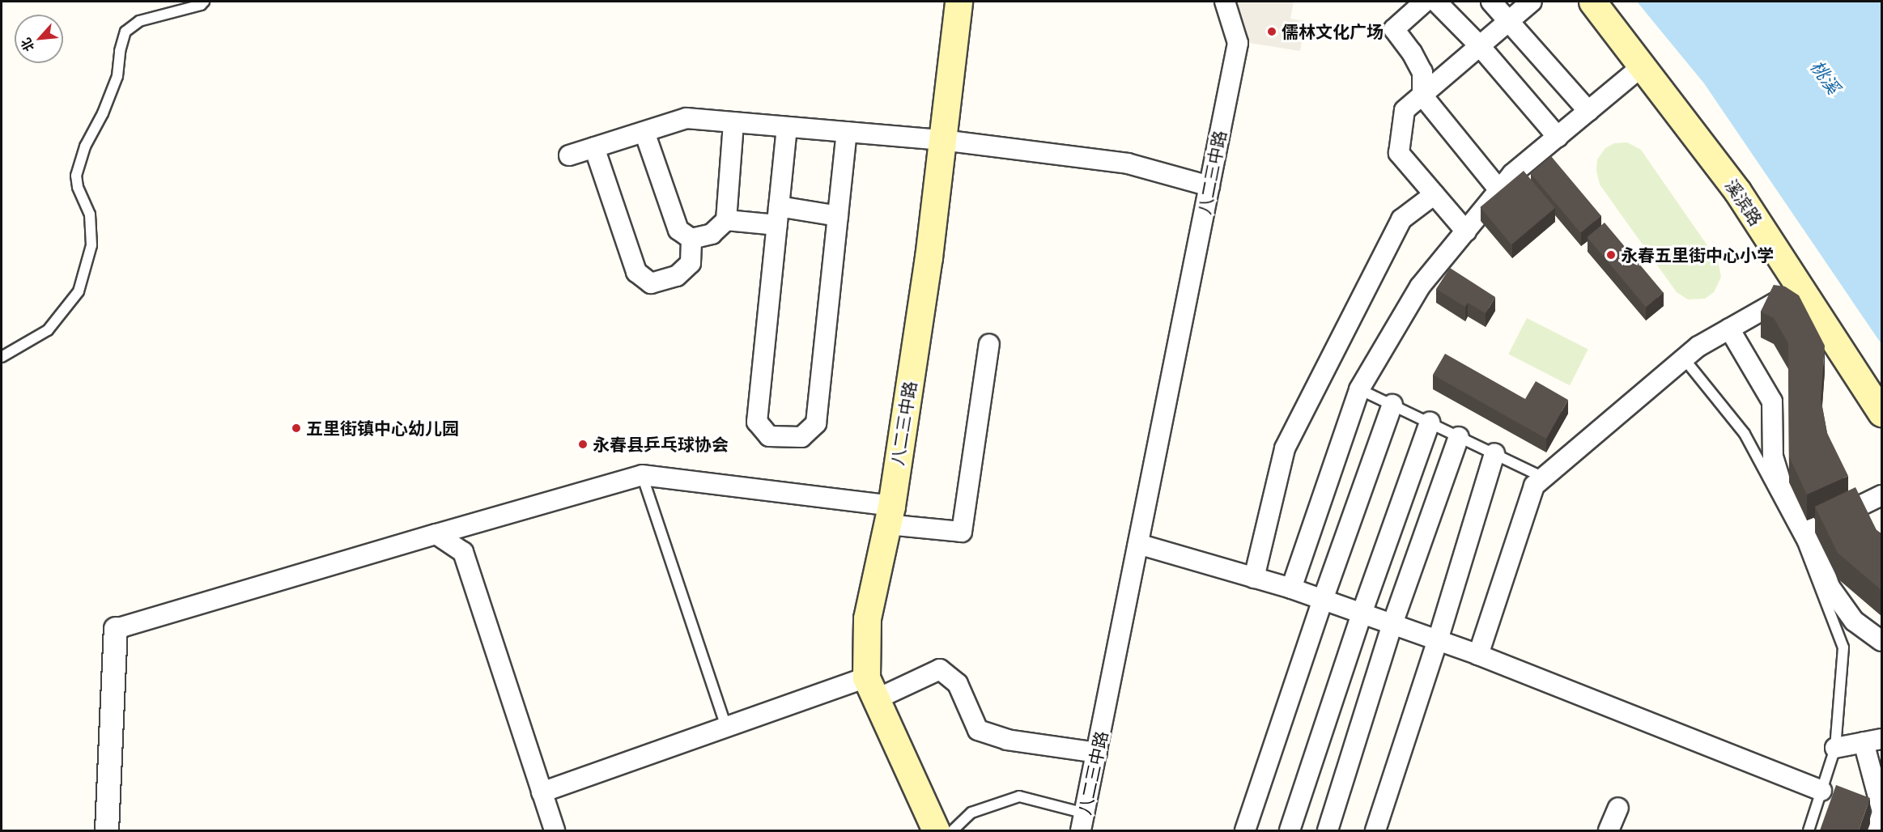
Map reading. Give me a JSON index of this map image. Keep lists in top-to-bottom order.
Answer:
{
  "streets": {
    "main road": ["八二三中路", "溪滨路"]
  },
  "water": ["桃溪"],
  "places": [
    "儒林文化广场",
    "永春五里街中心小学",
    "五里街镇中心幼儿园",
    "永春县乒乓球协会"
  ],
  "north": "bottom left"
}
